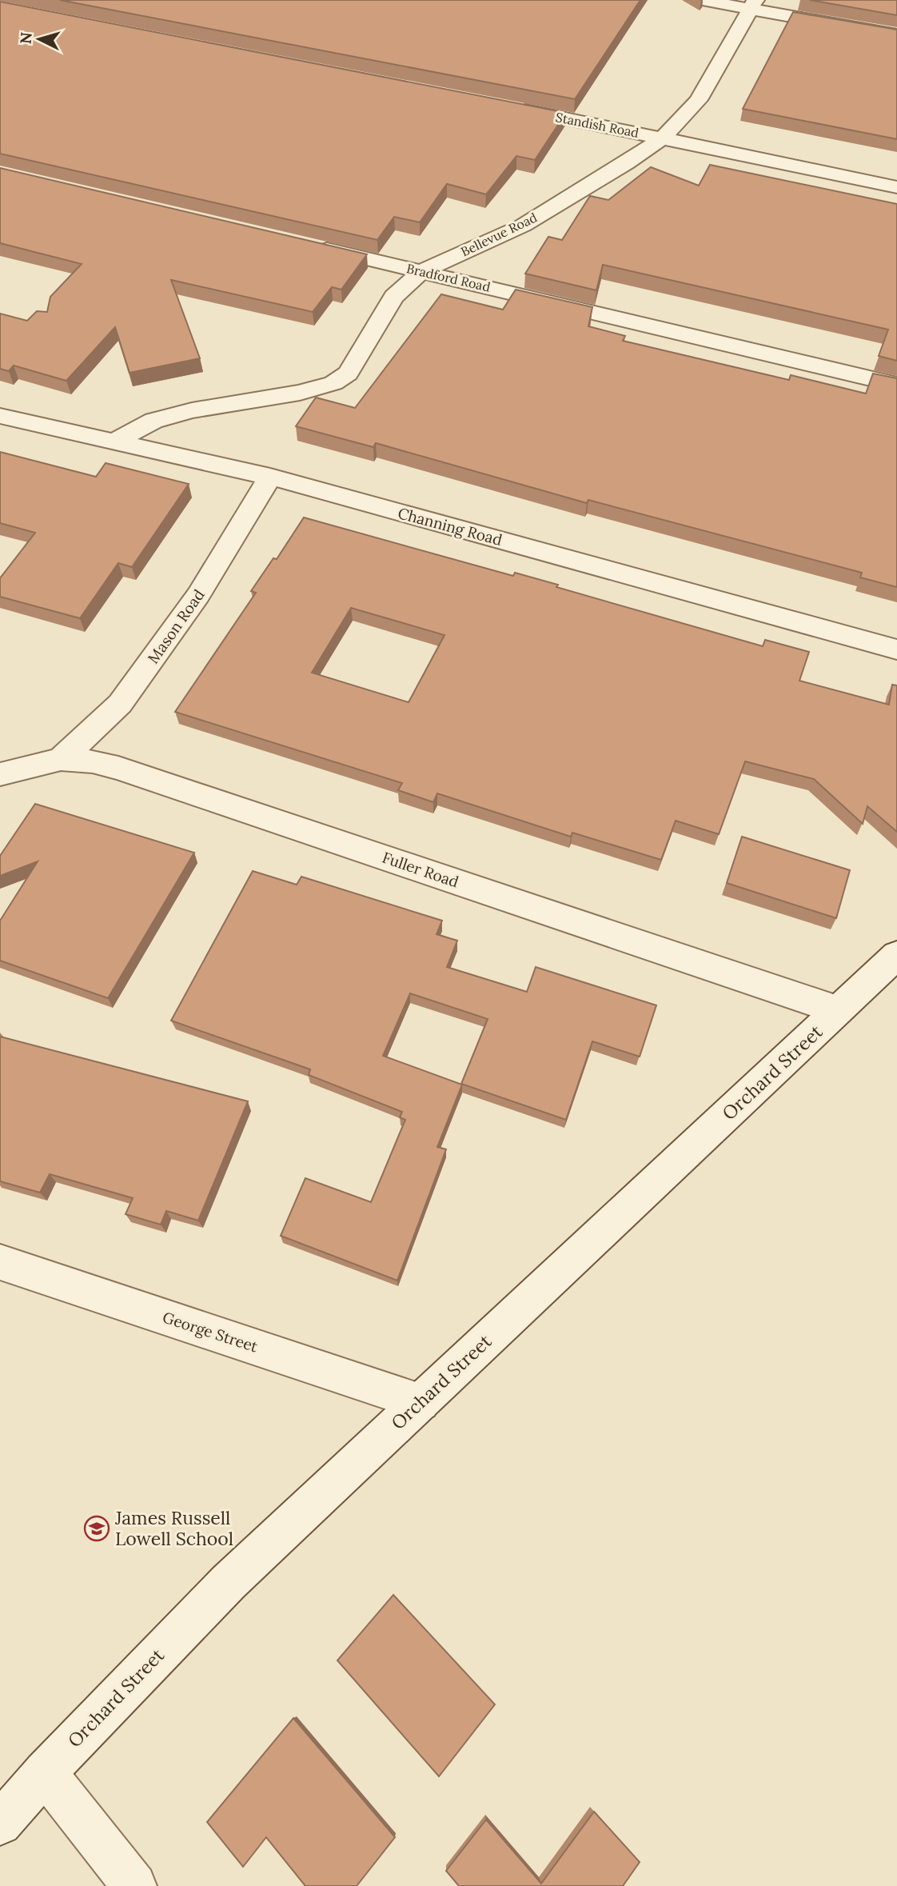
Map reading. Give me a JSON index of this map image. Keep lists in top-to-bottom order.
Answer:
{
  "streets": {
    "street": [
      "Standish Road",
      "Bellevue Road",
      "Bradford Road",
      "Channing Road",
      "Mason Road",
      "Fuller Road",
      "Orchard Street",
      "George Street"
    ]
  },
  "crossings": [
    ["Standish Road", "Bellevue Road"],
    ["Bellevue Road", "Bradford Road"],
    ["Bellevue Road", "Channing Road"],
    ["Channing Road", "Mason Road"],
    ["Mason Road", "Fuller Road"],
    ["Fuller Road", "Orchard Street"],
    ["Orchard Street", "George Street"]
  ],
  "places": {
    "school or university": ["James Russell Lowell School"]
  },
  "north": "left"
}
